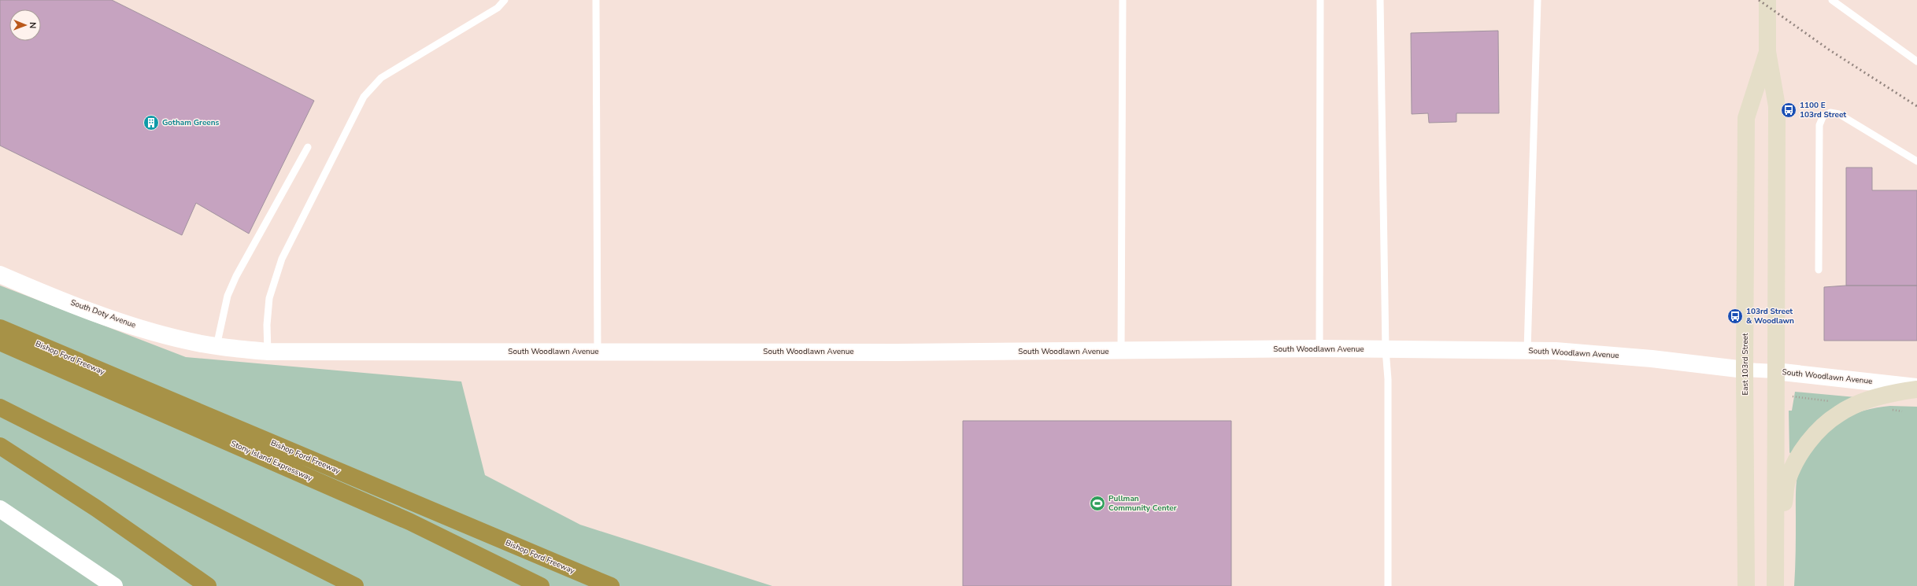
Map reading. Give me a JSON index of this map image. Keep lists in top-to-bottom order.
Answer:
{
  "streets": {
    "highway": ["Bishop Ford Freeway", "Stony Island Expressway"],
    "main road": ["East 103rd Street"],
    "street": ["South Doty Avenue", "South Woodlawn Avenue"]
  },
  "crossings": [
    ["South Doty Avenue", "South Woodlawn Avenue"],
    ["South Woodlawn Avenue", "East 103rd Street"]
  ],
  "places": {
    "bus stop": ["1100 E 103rd Street", "103rd Street & Woodlawn"],
    "building": ["Gotham Greens"],
    "sports": ["Pullman Community Center"]
  },
  "north": "right"
}
